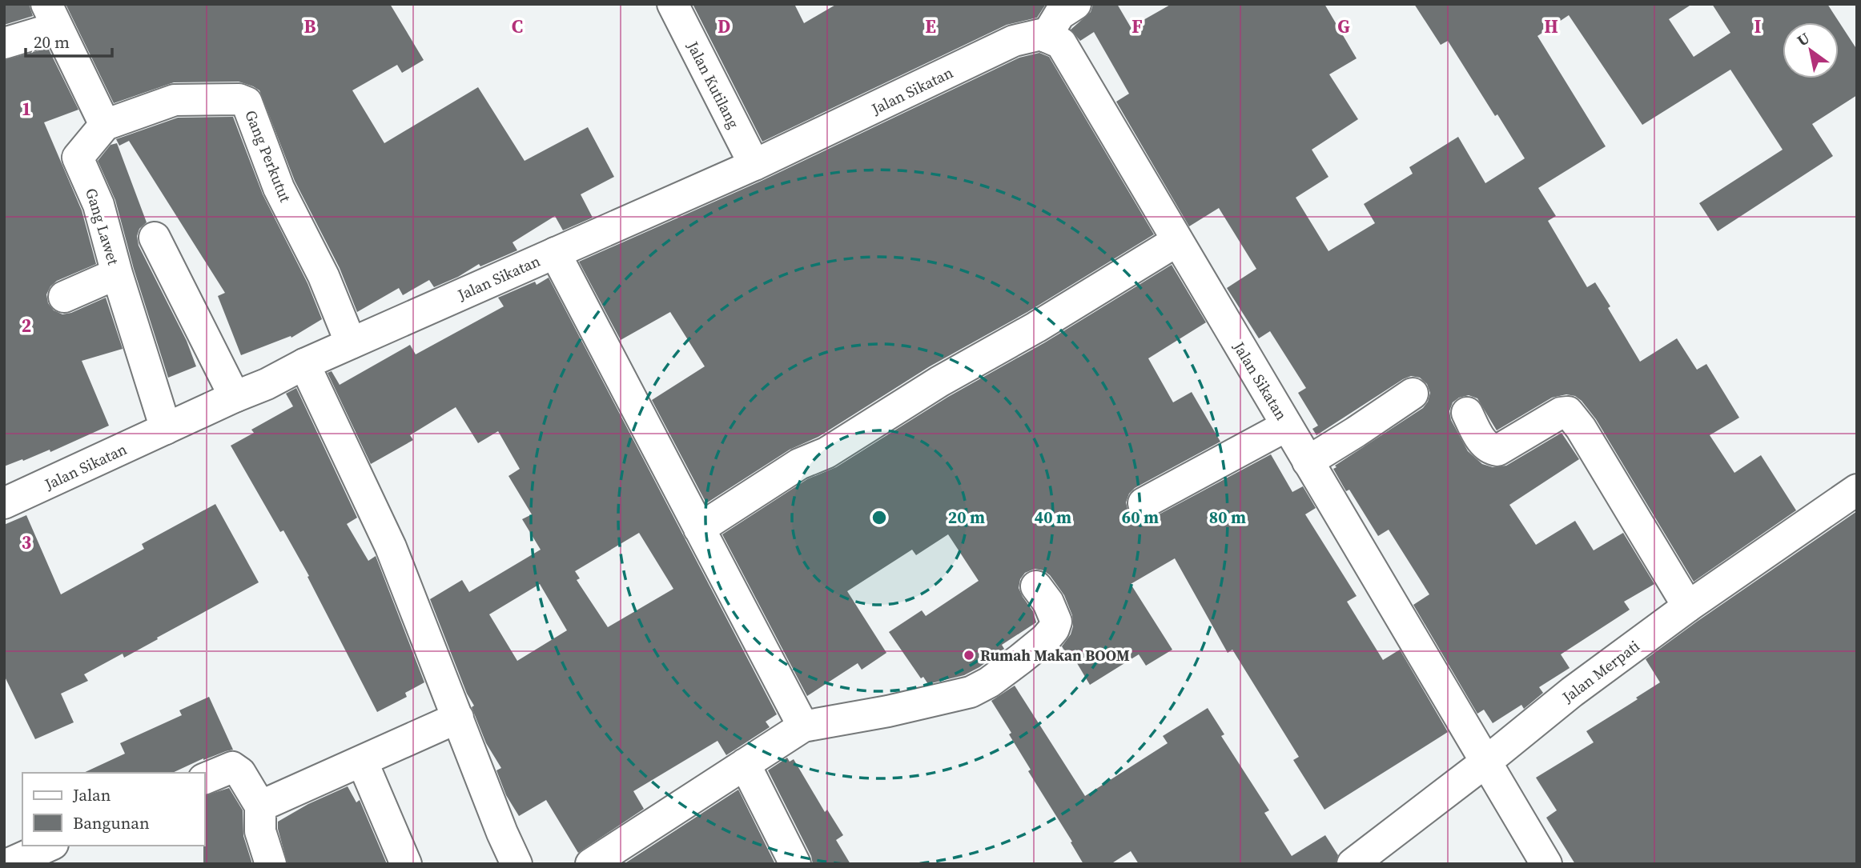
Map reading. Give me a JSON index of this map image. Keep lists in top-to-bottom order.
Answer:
{
  "streets": {
    "street": [
      "Jalan Kutilang",
      "Jalan Sikatan",
      "Gang Perkutut",
      "Gang Lawet",
      "Jalan Merpati"
    ]
  },
  "crossings": [
    ["Jalan Kutilang", "Jalan Sikatan"],
    ["Jalan Sikatan", "Gang Perkutut"],
    ["Jalan Sikatan", "Gang Lawet"],
    ["Jalan Sikatan", "Jalan Merpati"],
    ["Gang Perkutut", "Gang Lawet"]
  ],
  "places": ["Rumah Makan BOOM"],
  "legend": ["Jalan", "Bangunan"],
  "scale_bar": "20 m",
  "north": "top left",
  "grid": {
    "columns": [
      "B",
      "C",
      "D",
      "E",
      "F",
      "G",
      "H",
      "I"
    ],
    "rows": ["1", "2", "3"]
  },
  "rings": [
    "20 m",
    "40 m",
    "60 m",
    "80 m"
  ]
}
